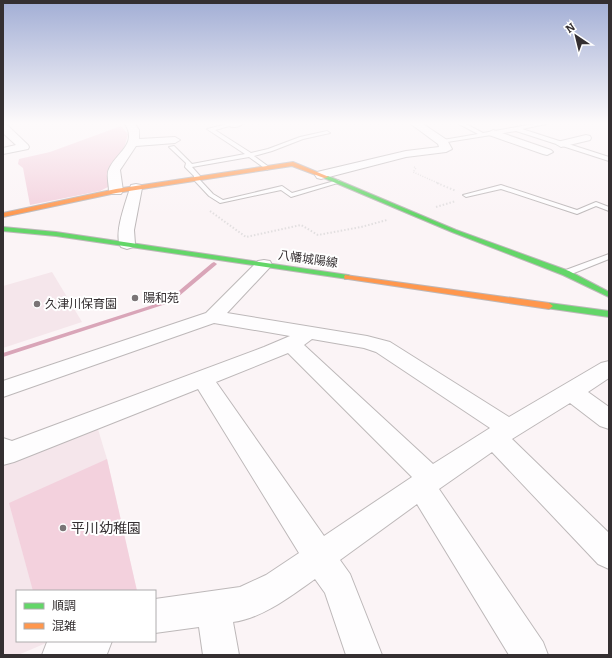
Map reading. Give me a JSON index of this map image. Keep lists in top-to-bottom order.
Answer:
{
  "streets": {
    "street": ["八幡城陽線"]
  },
  "places": ["陽和苑", "久津川保育園", "平川幼稚園"],
  "legend": ["順調", "混雑"],
  "north": "top left"
}
